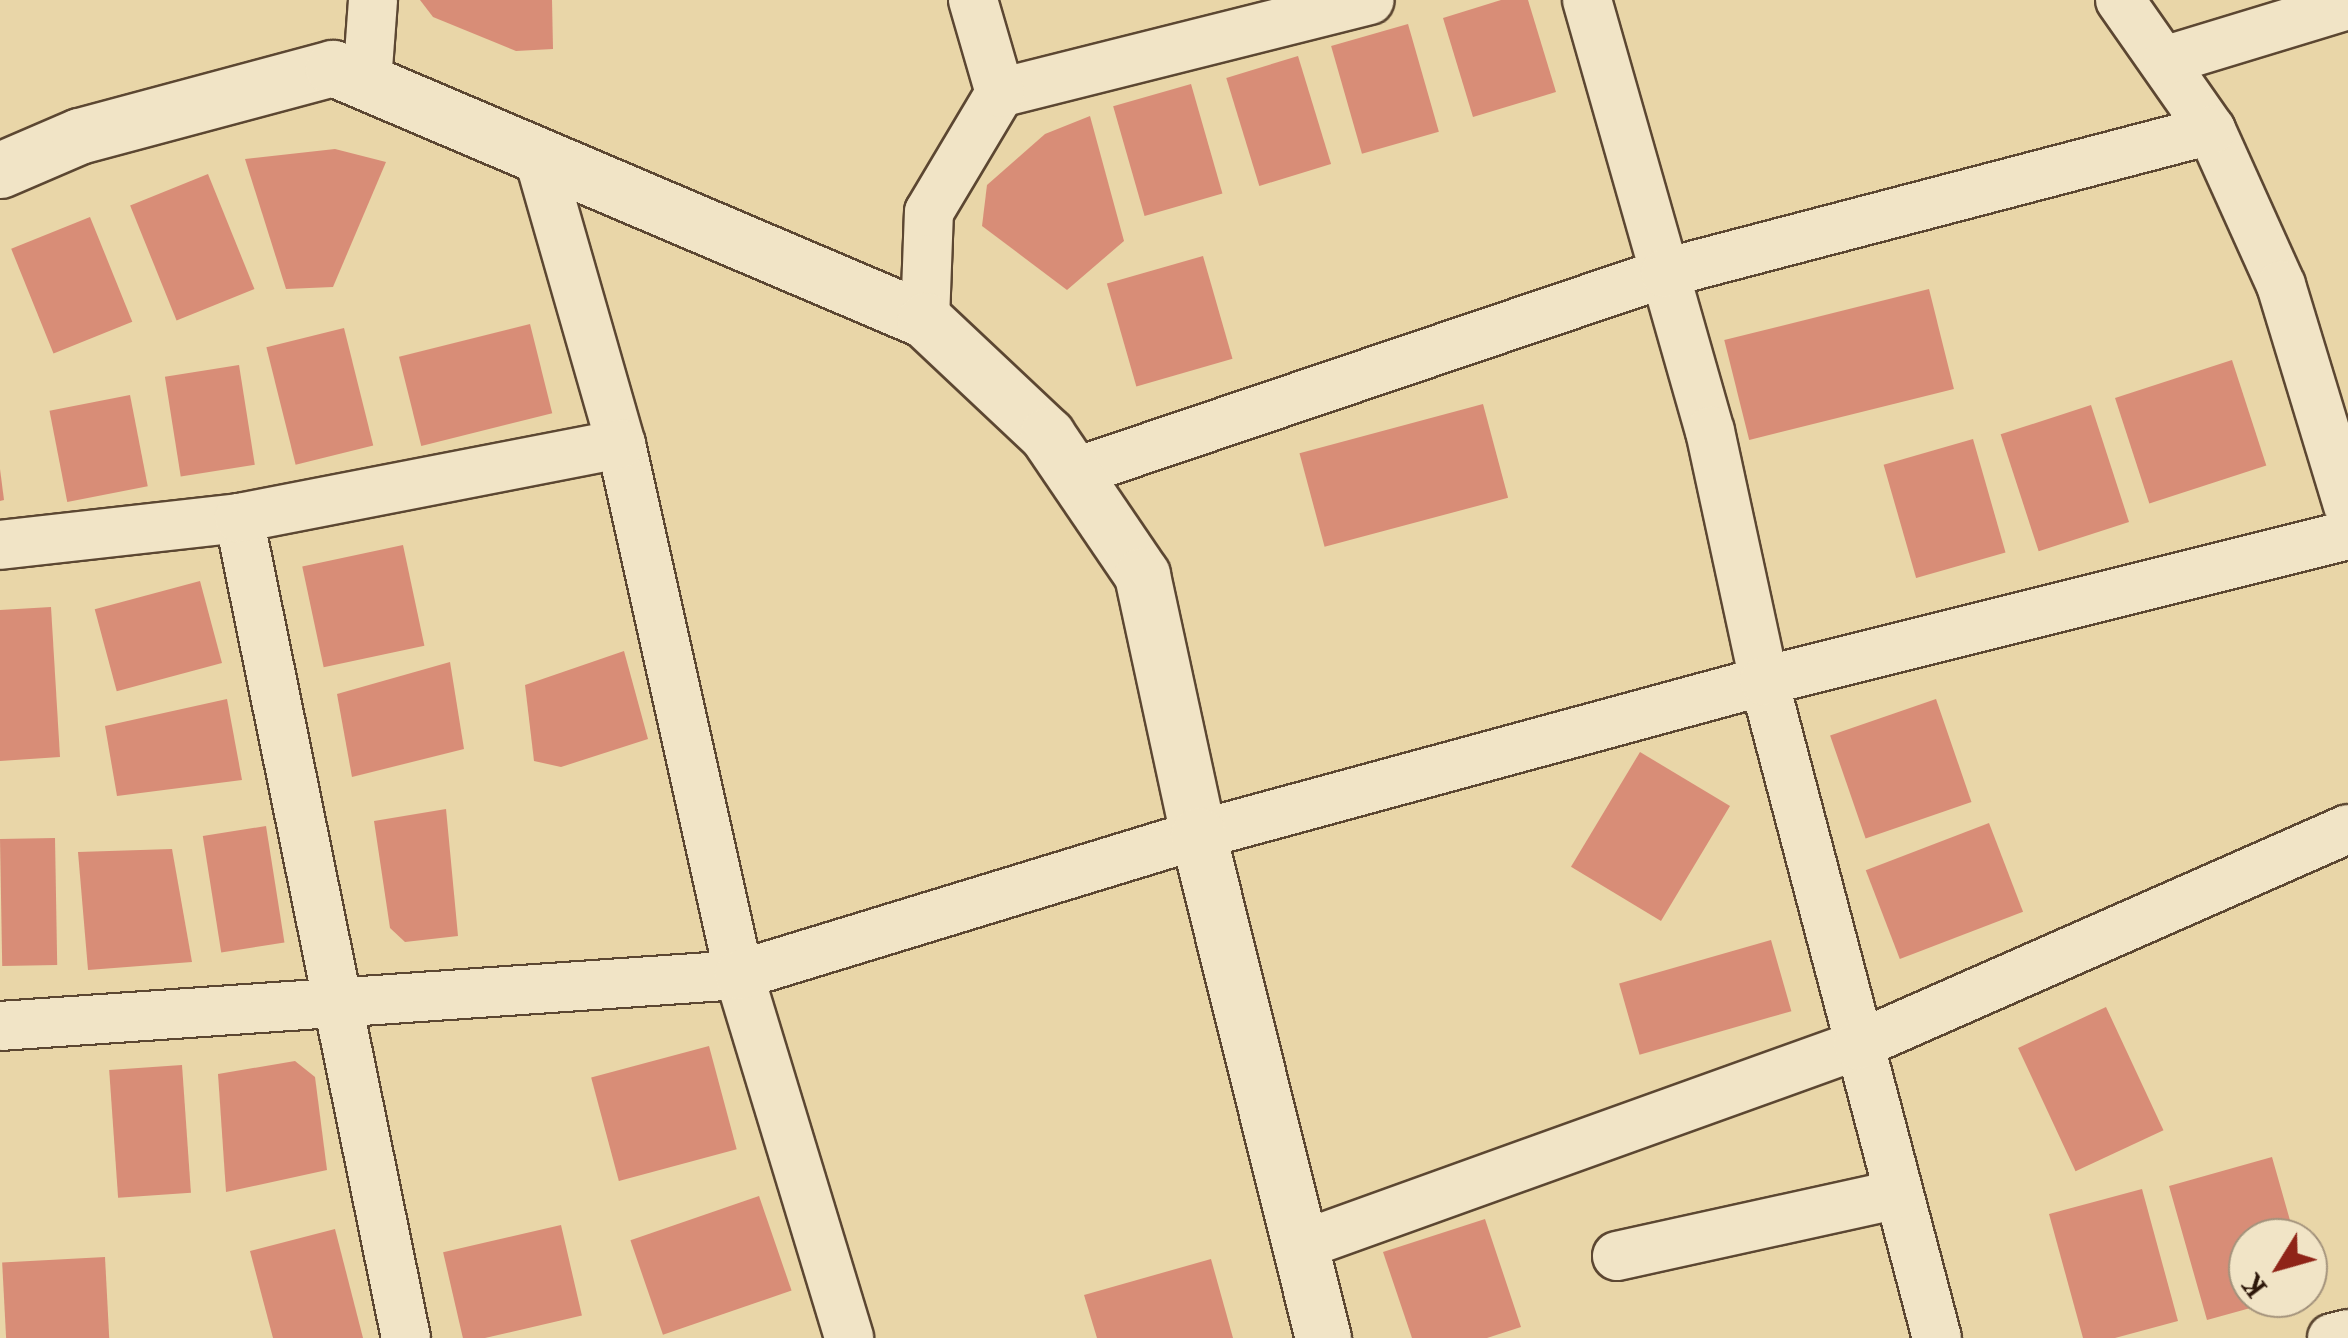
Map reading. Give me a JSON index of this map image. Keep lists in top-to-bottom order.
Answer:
{
  "north": "bottom left"
}
